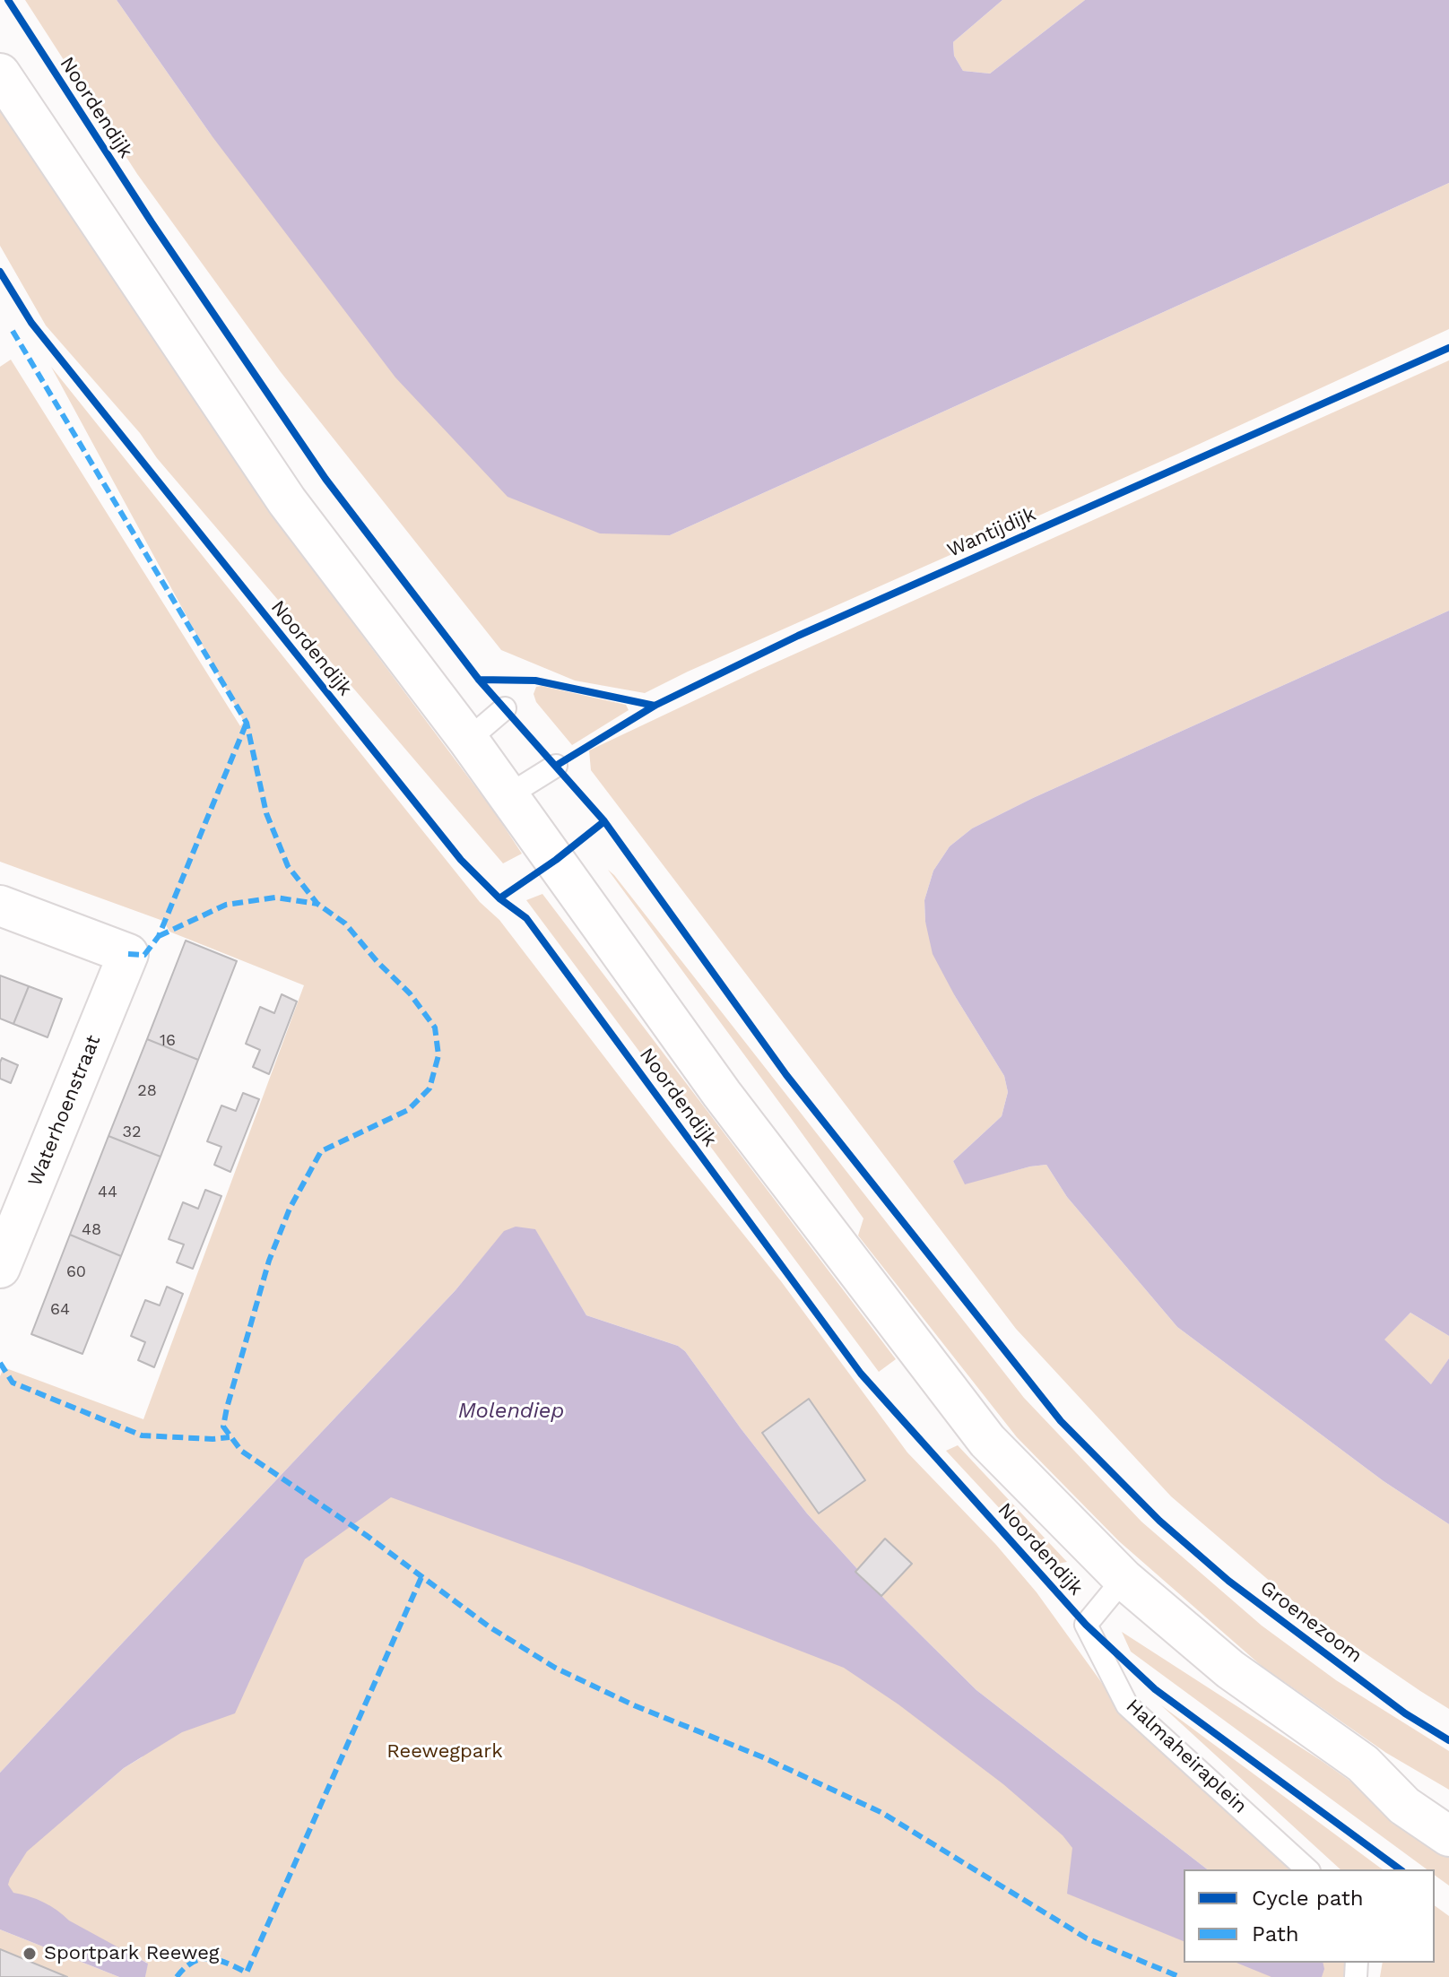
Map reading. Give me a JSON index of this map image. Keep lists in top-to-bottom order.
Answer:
{
  "streets": {
    "street": ["Noordendijk", "Waterhoenstraat"],
    "lane": ["Halmaheiraplein"],
    "cycle path": ["Wantijdijk", "Groenezoom"]
  },
  "crossings": [
    ["Noordendijk", "Halmaheiraplein"]
  ],
  "water": ["Molendiep"],
  "parks": ["Reewegpark"],
  "places": ["Sportpark Reeweg"],
  "house_numbers": [
    "16",
    "28",
    "32",
    "44",
    "48",
    "60",
    "64"
  ],
  "legend": ["Cycle path", "Path"]
}
